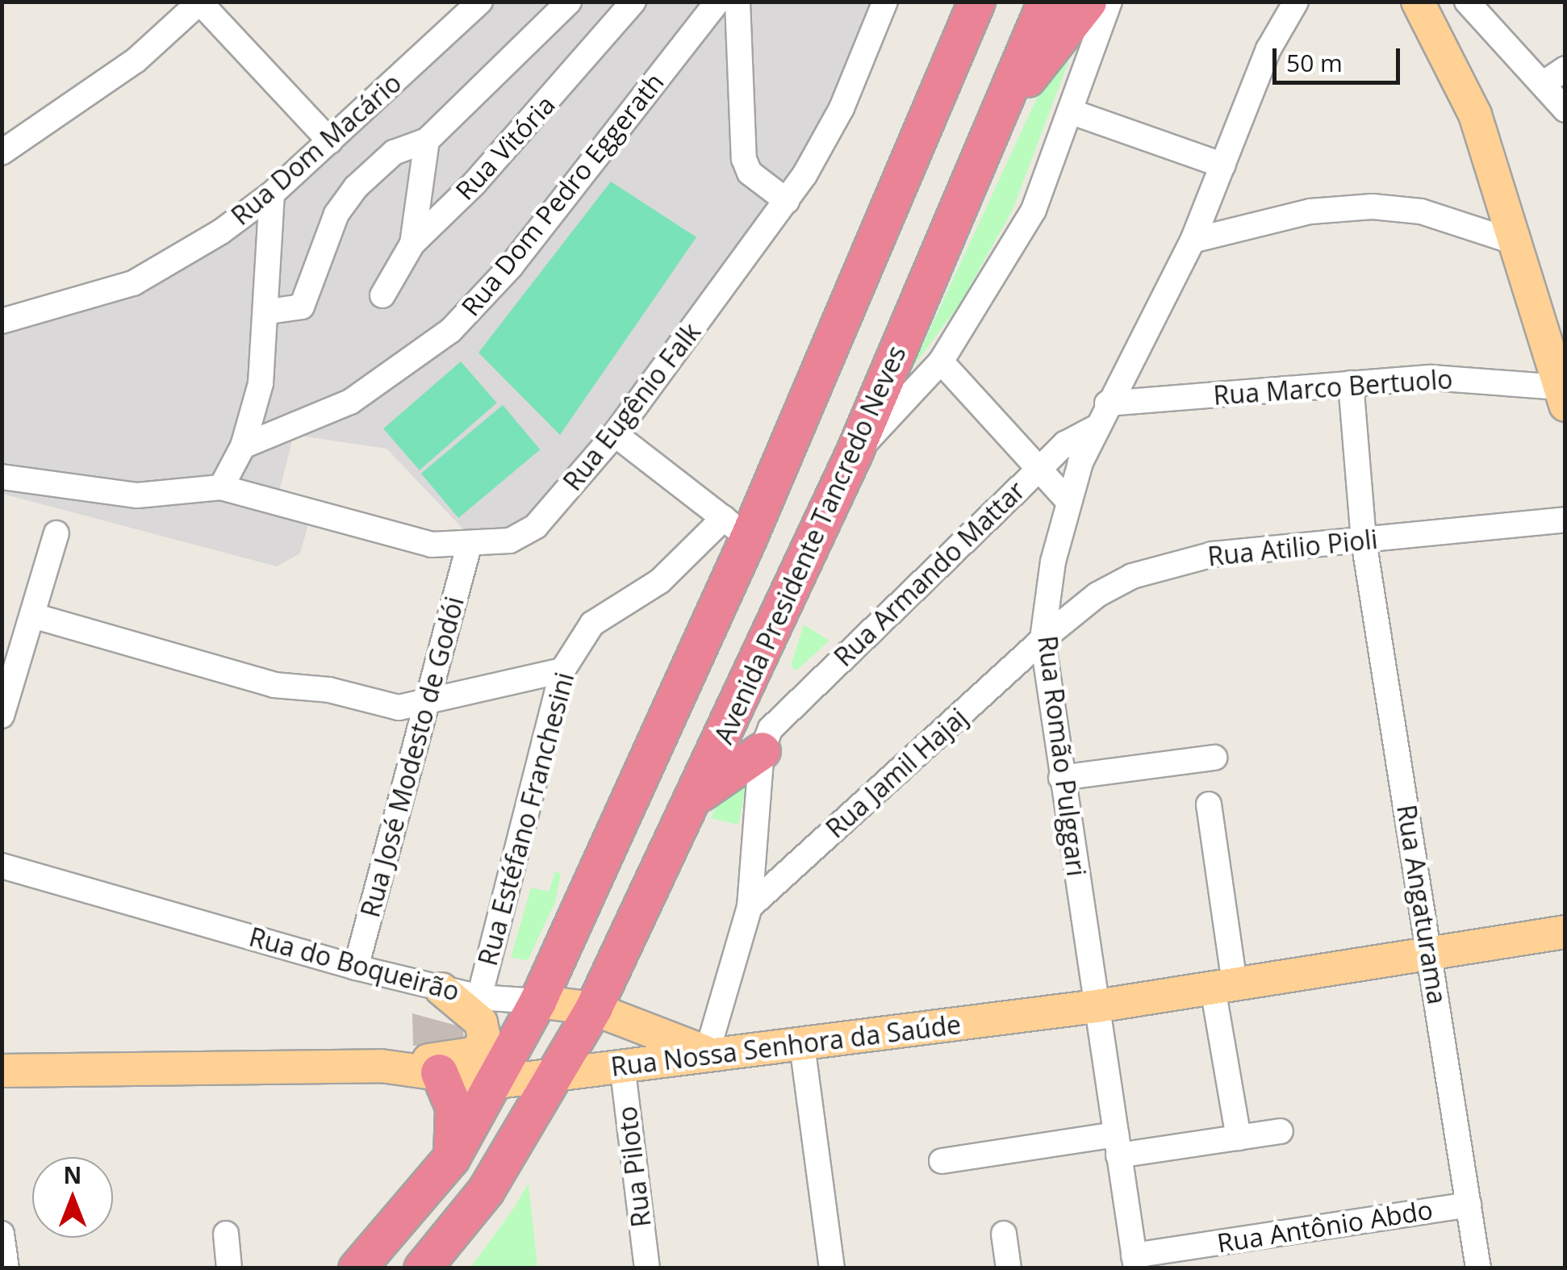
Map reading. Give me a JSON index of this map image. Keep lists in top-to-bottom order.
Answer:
{
  "streets": {
    "highway": ["Avenida Presidente Tancredo Neves"],
    "main road": ["Rua do Boqueirão", "Rua Nossa Senhora da Saúde"],
    "street": [
      "Rua Vitória",
      "Rua Dom Macário",
      "Rua Dom Pedro Eggerath",
      "Rua Marco Bertuolo",
      "Rua Eugênio Falk",
      "Rua Atilio Pioli",
      "Rua Armando Mattar",
      "Rua Romão Pulggari",
      "Rua José Modesto de Godói",
      "Rua Jamil Hajaj",
      "Rua Estéfano Franchesini",
      "Rua Angaturama",
      "Rua Piloto",
      "Rua Antônio Abdo"
    ]
  },
  "crossings": [
    ["Rua Marco Bertuolo", "Rua Romão Pulggari"],
    ["Rua Marco Bertuolo", "Rua Angaturama"],
    ["Rua Eugênio Falk", "Rua José Modesto de Godói"],
    ["Avenida Presidente Tancredo Neves", "Rua do Boqueirão"],
    ["Avenida Presidente Tancredo Neves", "Rua Nossa Senhora da Saúde"],
    ["Rua Atilio Pioli", "Rua Romão Pulggari"],
    ["Rua Atilio Pioli", "Rua Jamil Hajaj"],
    ["Rua Atilio Pioli", "Rua Angaturama"],
    ["Rua Armando Mattar", "Rua Romão Pulggari"],
    ["Rua Romão Pulggari", "Rua Jamil Hajaj"],
    ["Rua Romão Pulggari", "Rua Nossa Senhora da Saúde"],
    ["Rua Romão Pulggari", "Rua Antônio Abdo"],
    ["Rua José Modesto de Godói", "Rua do Boqueirão"],
    ["Rua Estéfano Franchesini", "Rua do Boqueirão"],
    ["Rua Angaturama", "Rua Nossa Senhora da Saúde"],
    ["Rua Angaturama", "Rua Antônio Abdo"],
    ["Rua do Boqueirão", "Rua Nossa Senhora da Saúde"],
    ["Rua Nossa Senhora da Saúde", "Rua Piloto"]
  ],
  "scale_bar": "50 m",
  "north": "top"
}
